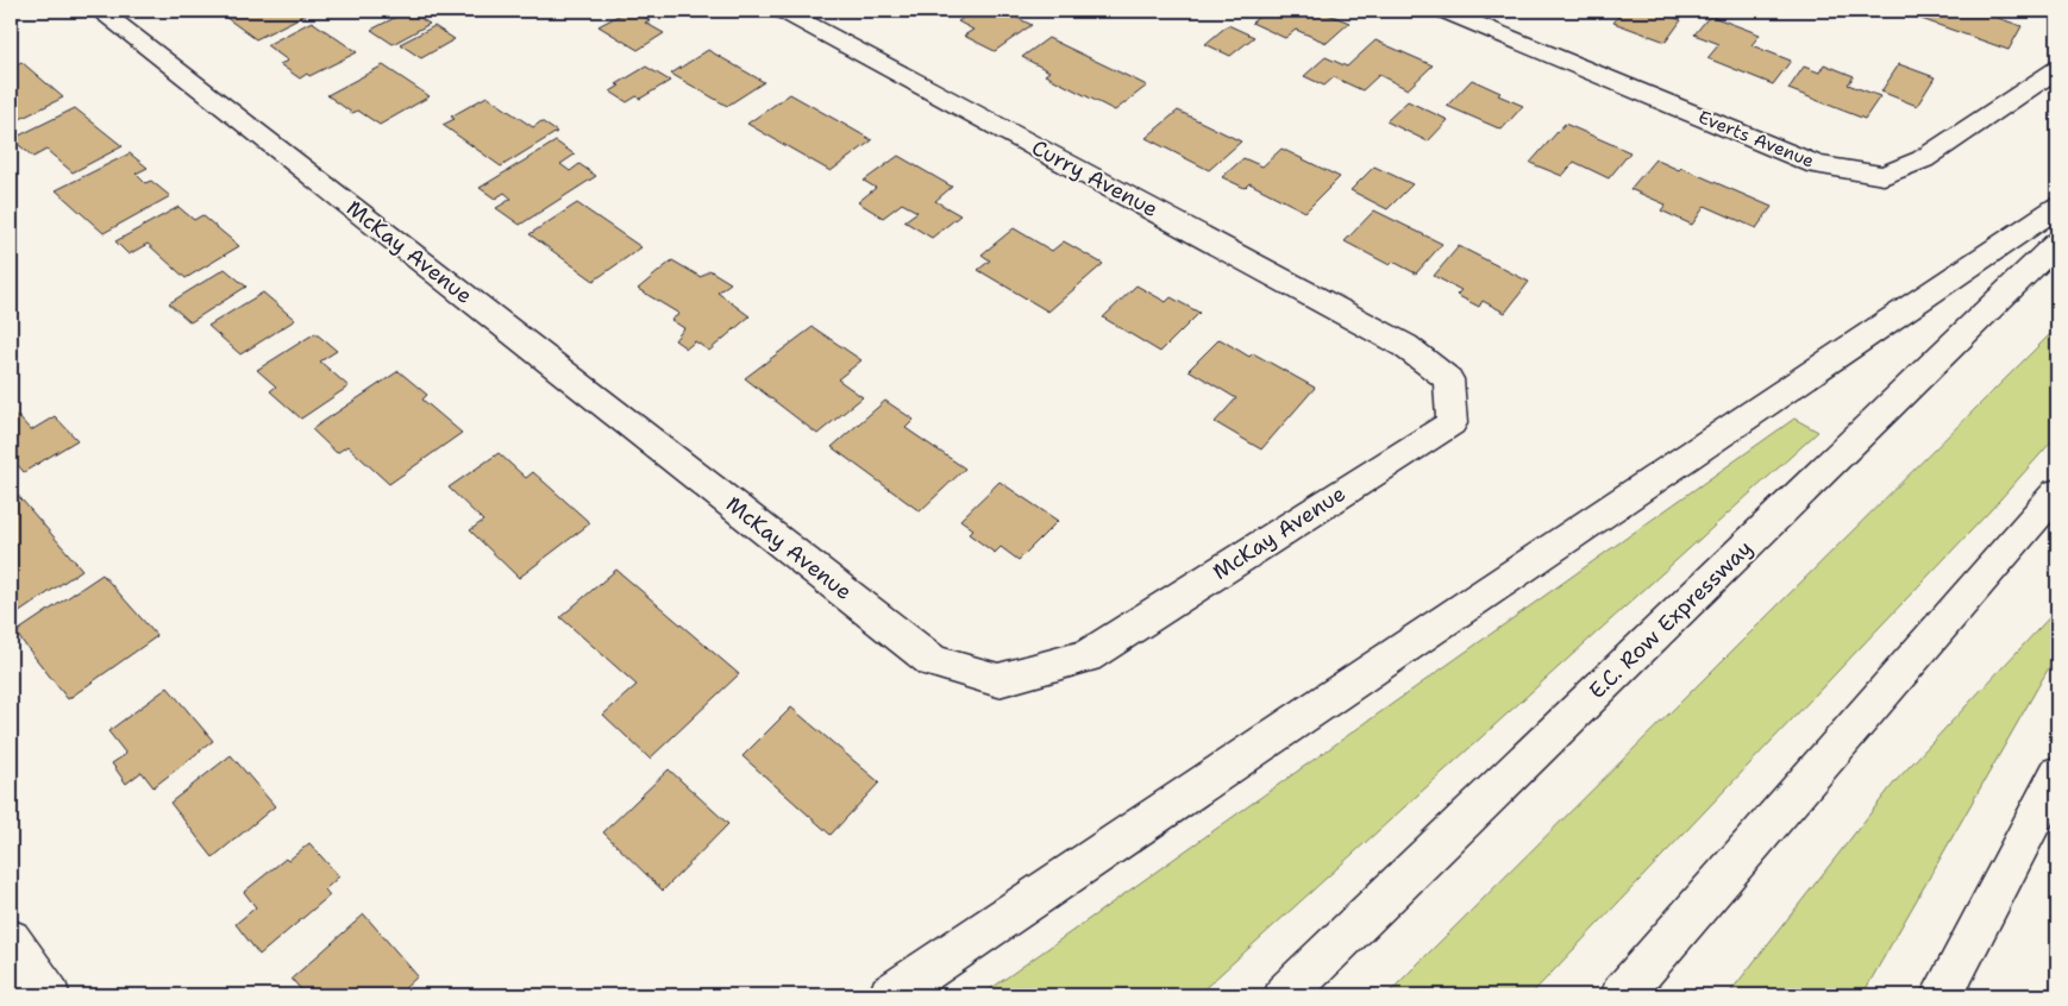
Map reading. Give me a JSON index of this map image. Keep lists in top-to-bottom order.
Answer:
{
  "streets": {
    "main road": [
      "Everts Avenue",
      "Curry Avenue",
      "McKay Avenue",
      "E.C. Row Expressway"
    ]
  },
  "crossings": [
    ["Curry Avenue", "McKay Avenue"]
  ]
}
